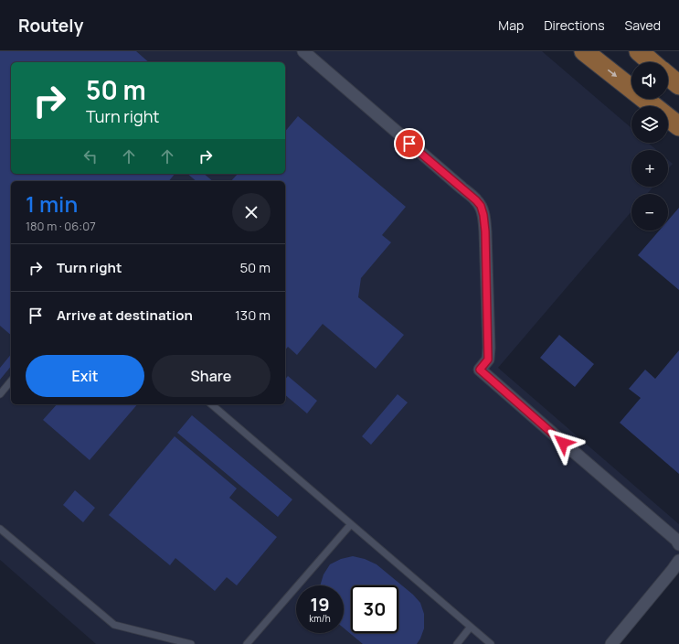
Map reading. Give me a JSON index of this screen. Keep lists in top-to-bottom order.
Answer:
{
  "page": {
    "header": "Routely",
    "nav": ["Map", "Directions", "Saved"],
    "map_buttons": ["+", "−"],
    "turn": ["50 m", "Turn right"],
    "heading": ["1 min", "180 m · 06:07"],
    "list": [
      {
        "name": "Turn right",
        "value": "50 m"
      },
      {
        "name": "Arrive at destination",
        "value": "130 m"
      }
    ],
    "buttons": ["Exit", "Share"],
    "speed": "19 km/h",
    "limit": "30"
  }
}
